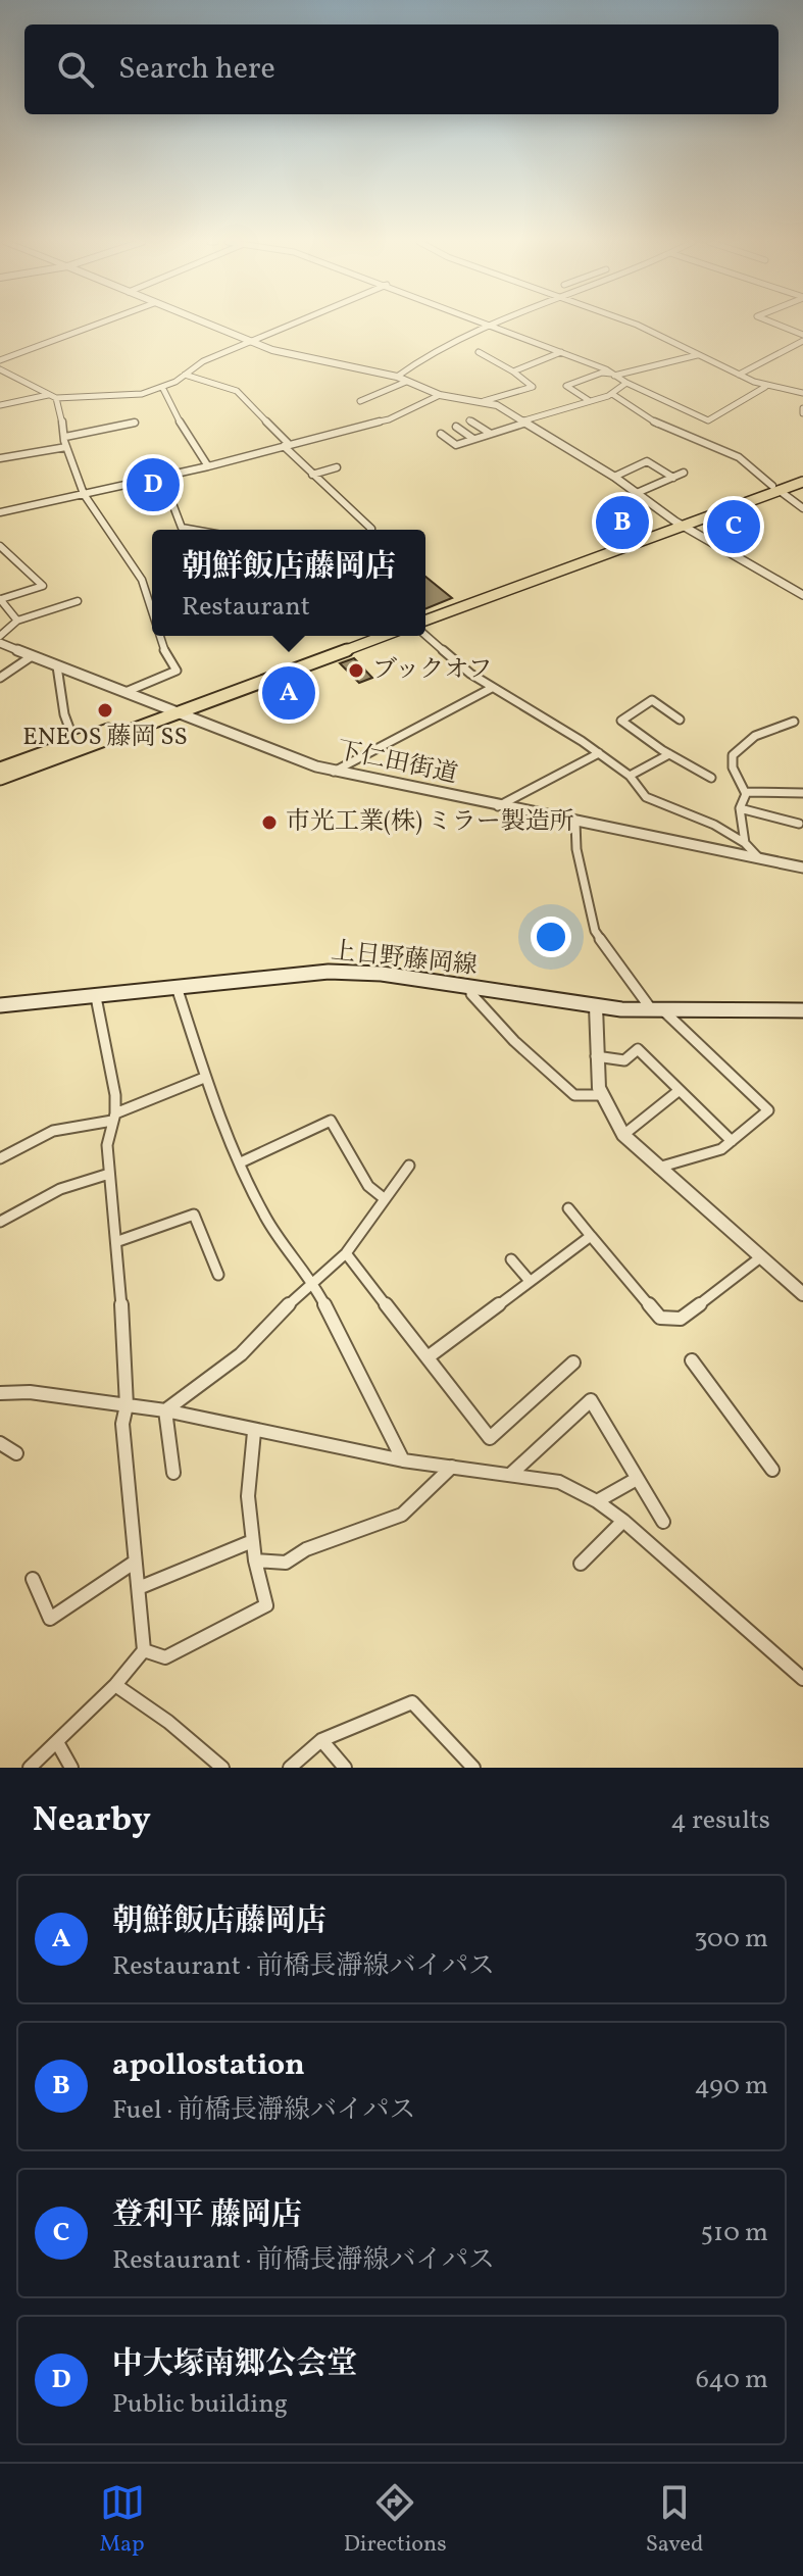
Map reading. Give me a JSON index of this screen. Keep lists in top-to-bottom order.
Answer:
{
  "streets": {
    "main road": ["上日野藤岡線"],
    "street": ["下仁田街道"]
  },
  "places": ["ブックオフ", "ENEOS 藤岡 SS", "市光工業(株) ミラー製造所"],
  "page": {
    "search": "Search here",
    "pins": [
      "D",
      "B",
      "C",
      "A"
    ],
    "popup": ["朝鮮飯店藤岡店", "Restaurant"],
    "heading": ["Nearby", "4 results"],
    "list": [
      {
        "mark": "A",
        "name": "朝鮮飯店藤岡店",
        "note": "Restaurant · 前橋長瀞線バイパス",
        "value": "300 m"
      },
      {
        "mark": "B",
        "name": "apollostation",
        "note": "Fuel · 前橋長瀞線バイパス",
        "value": "490 m"
      },
      {
        "mark": "C",
        "name": "登利平 藤岡店",
        "note": "Restaurant · 前橋長瀞線バイパス",
        "value": "510 m"
      },
      {
        "mark": "D",
        "name": "中大塚南郷公会堂",
        "note": "Public building",
        "value": "640 m"
      }
    ],
    "nav": ["Map", "Directions", "Saved"]
  }
}
